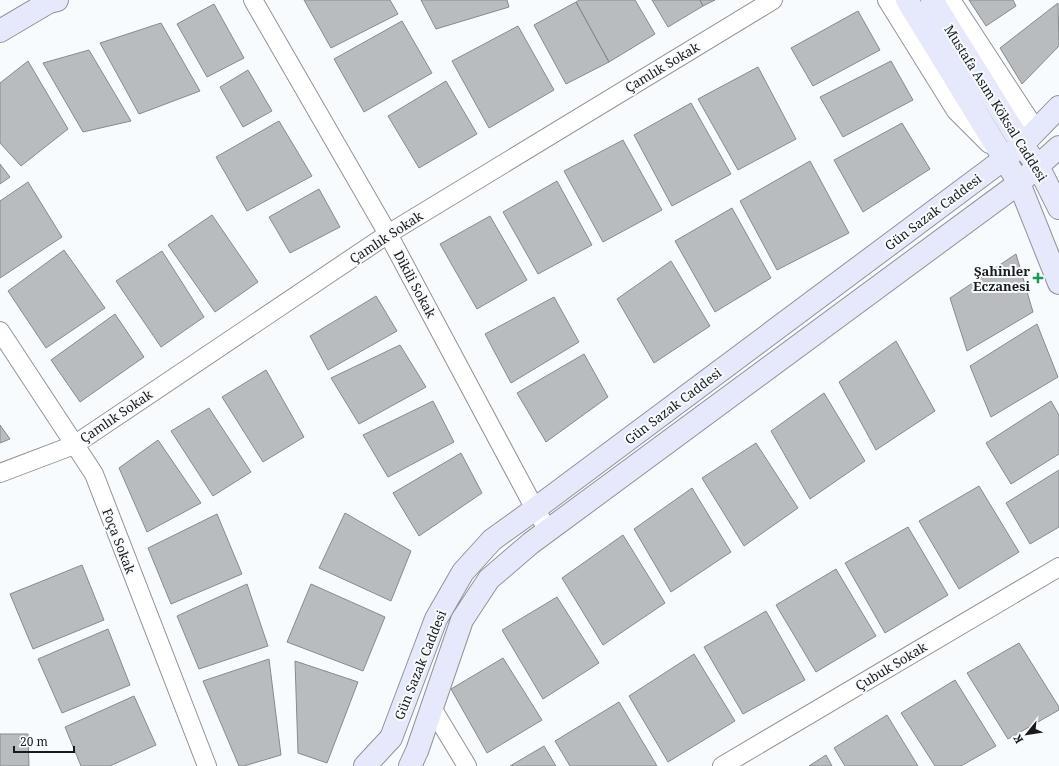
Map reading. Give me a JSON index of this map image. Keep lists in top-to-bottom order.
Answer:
{
  "streets": {
    "main road": ["Mustafa Asım Köksal Caddesi", "Gün Sazak Caddesi"],
    "street": [
      "Çamlık Sokak",
      "Dikili Sokak",
      "Foça Sokak",
      "Çubuk Sokak"
    ]
  },
  "crossings": [
    ["Çamlık Sokak", "Dikili Sokak"],
    ["Çamlık Sokak", "Foça Sokak"],
    ["Mustafa Asım Köksal Caddesi", "Gün Sazak Caddesi"],
    ["Gün Sazak Caddesi", "Dikili Sokak"]
  ],
  "places": {
    "health": ["Şahinler Eczanesi"]
  },
  "scale_bar": "20 m",
  "north": "bottom left"
}
